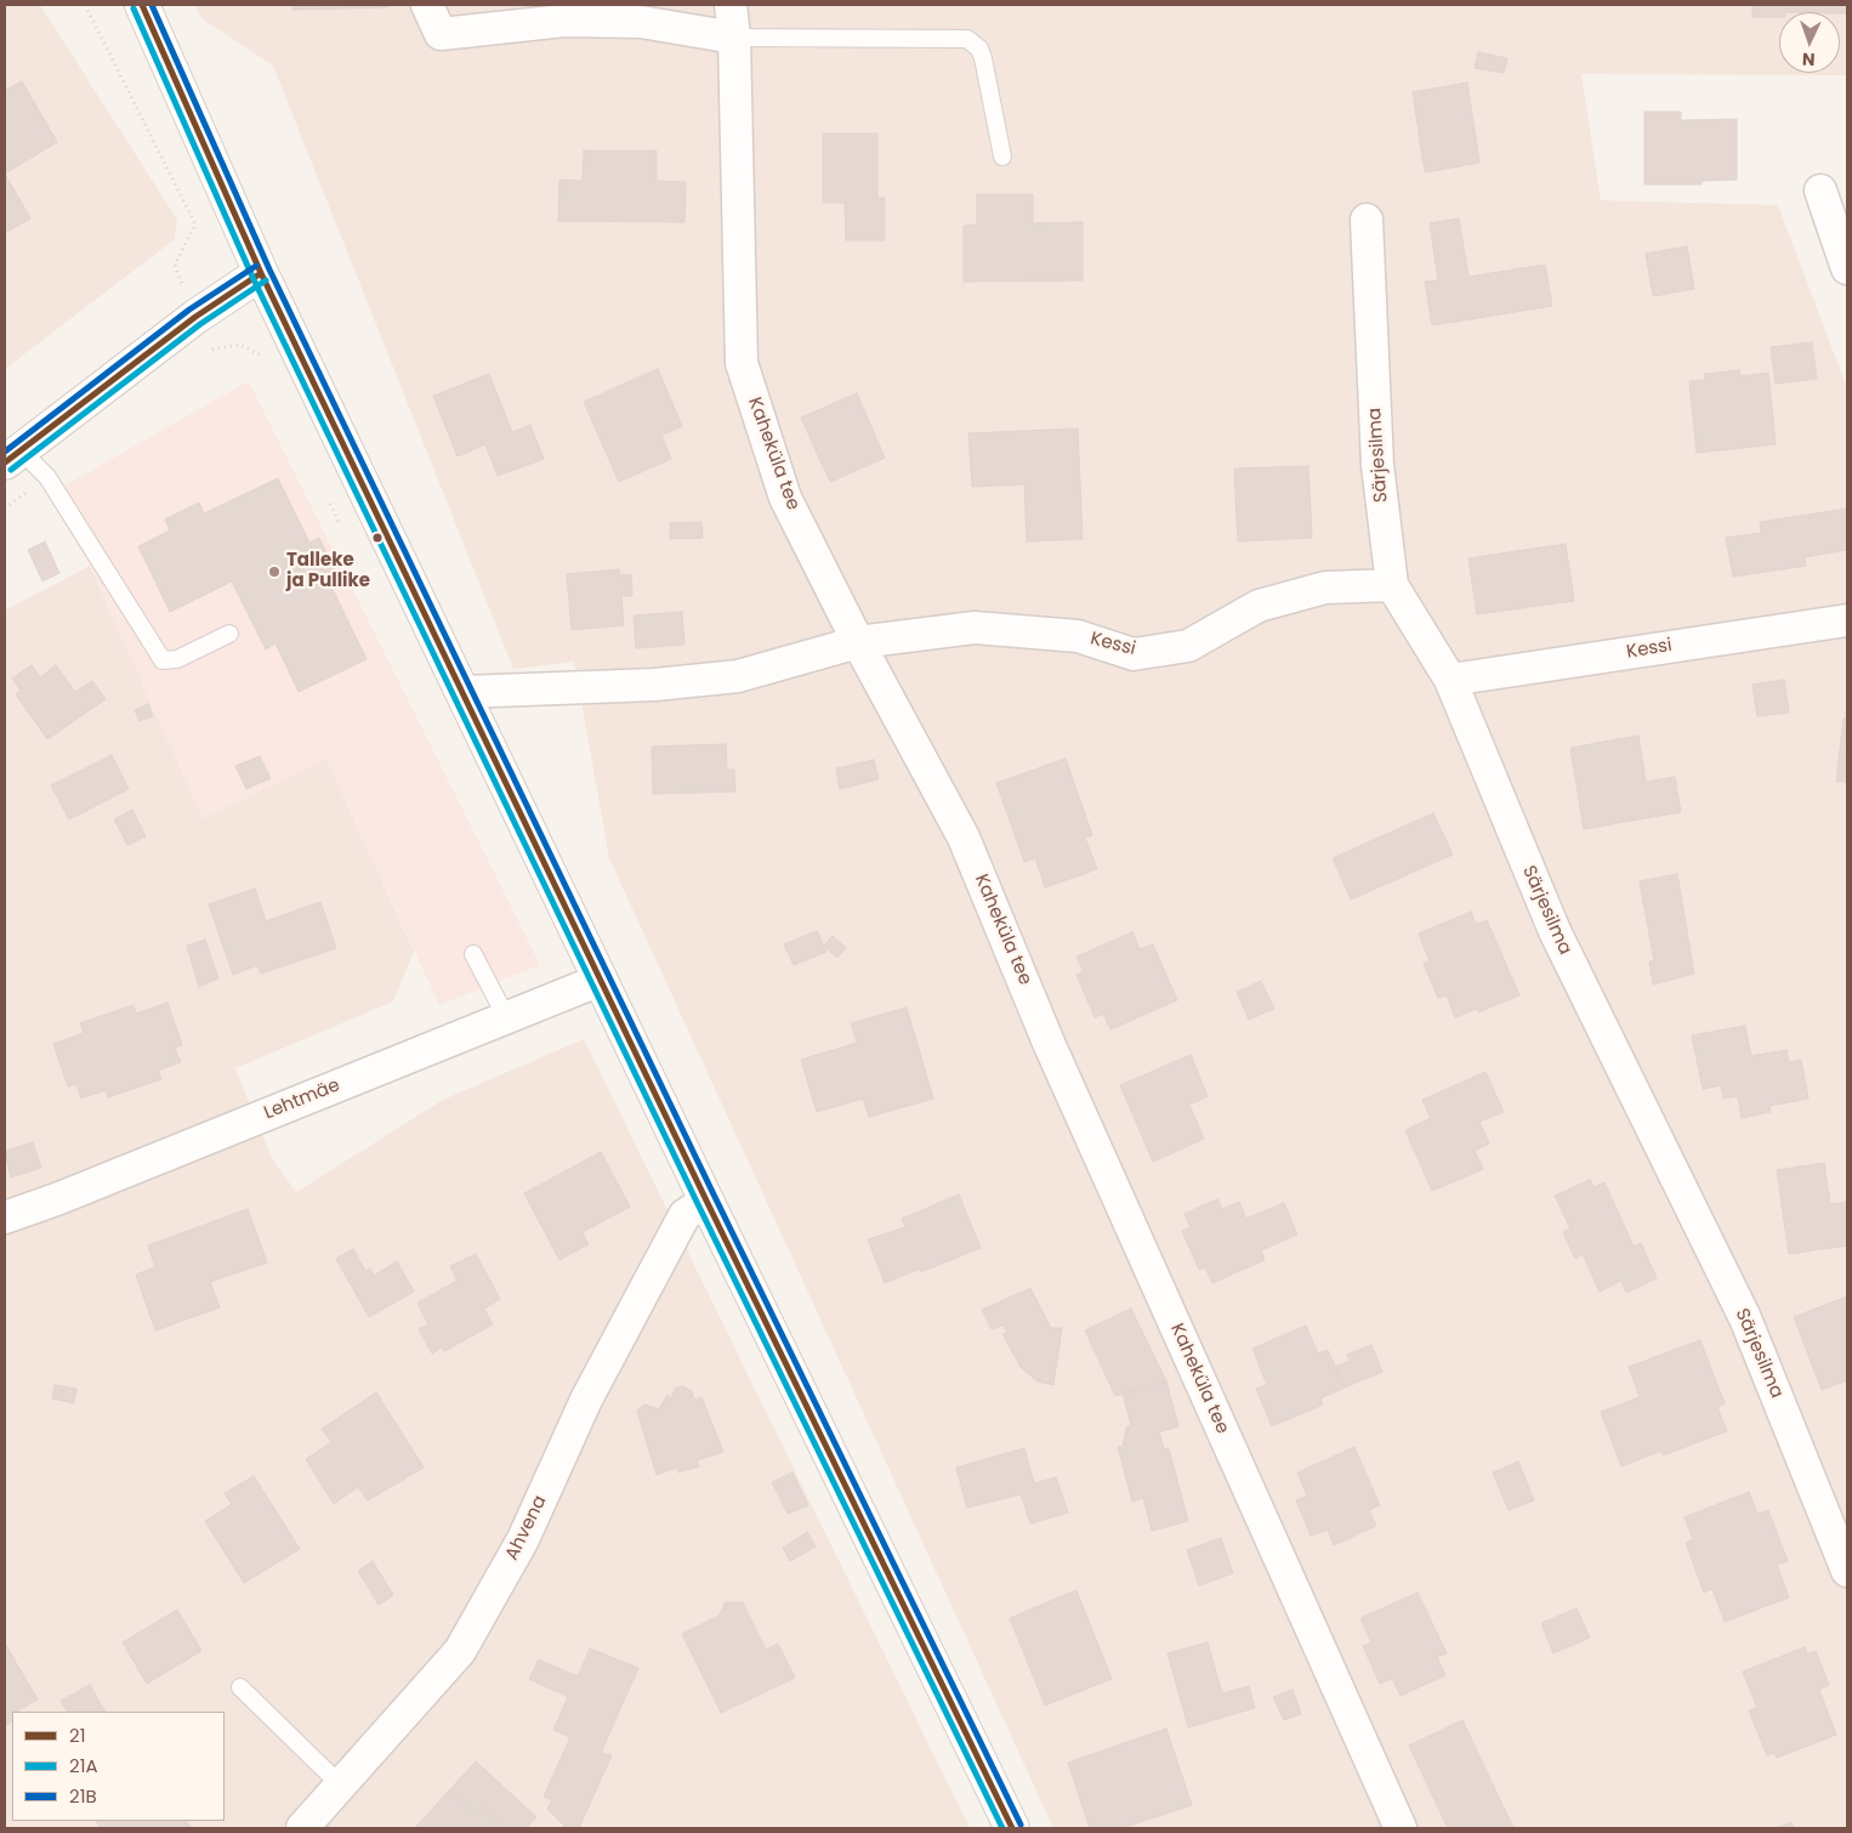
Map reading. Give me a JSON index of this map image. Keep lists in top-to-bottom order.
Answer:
{
  "streets": {
    "street": [
      "Kaheküla tee",
      "Särjesilma",
      "Kessi",
      "Lehtmäe",
      "Ahvena"
    ]
  },
  "crossings": [
    ["Kaheküla tee", "Kessi"],
    ["Särjesilma", "Kessi"]
  ],
  "places": ["Talleke ja Pullike"],
  "lines": ["transit line 21", "transit line 21B", "transit line 21A"],
  "legend": ["21", "21A", "21B"],
  "north": "bottom"
}
